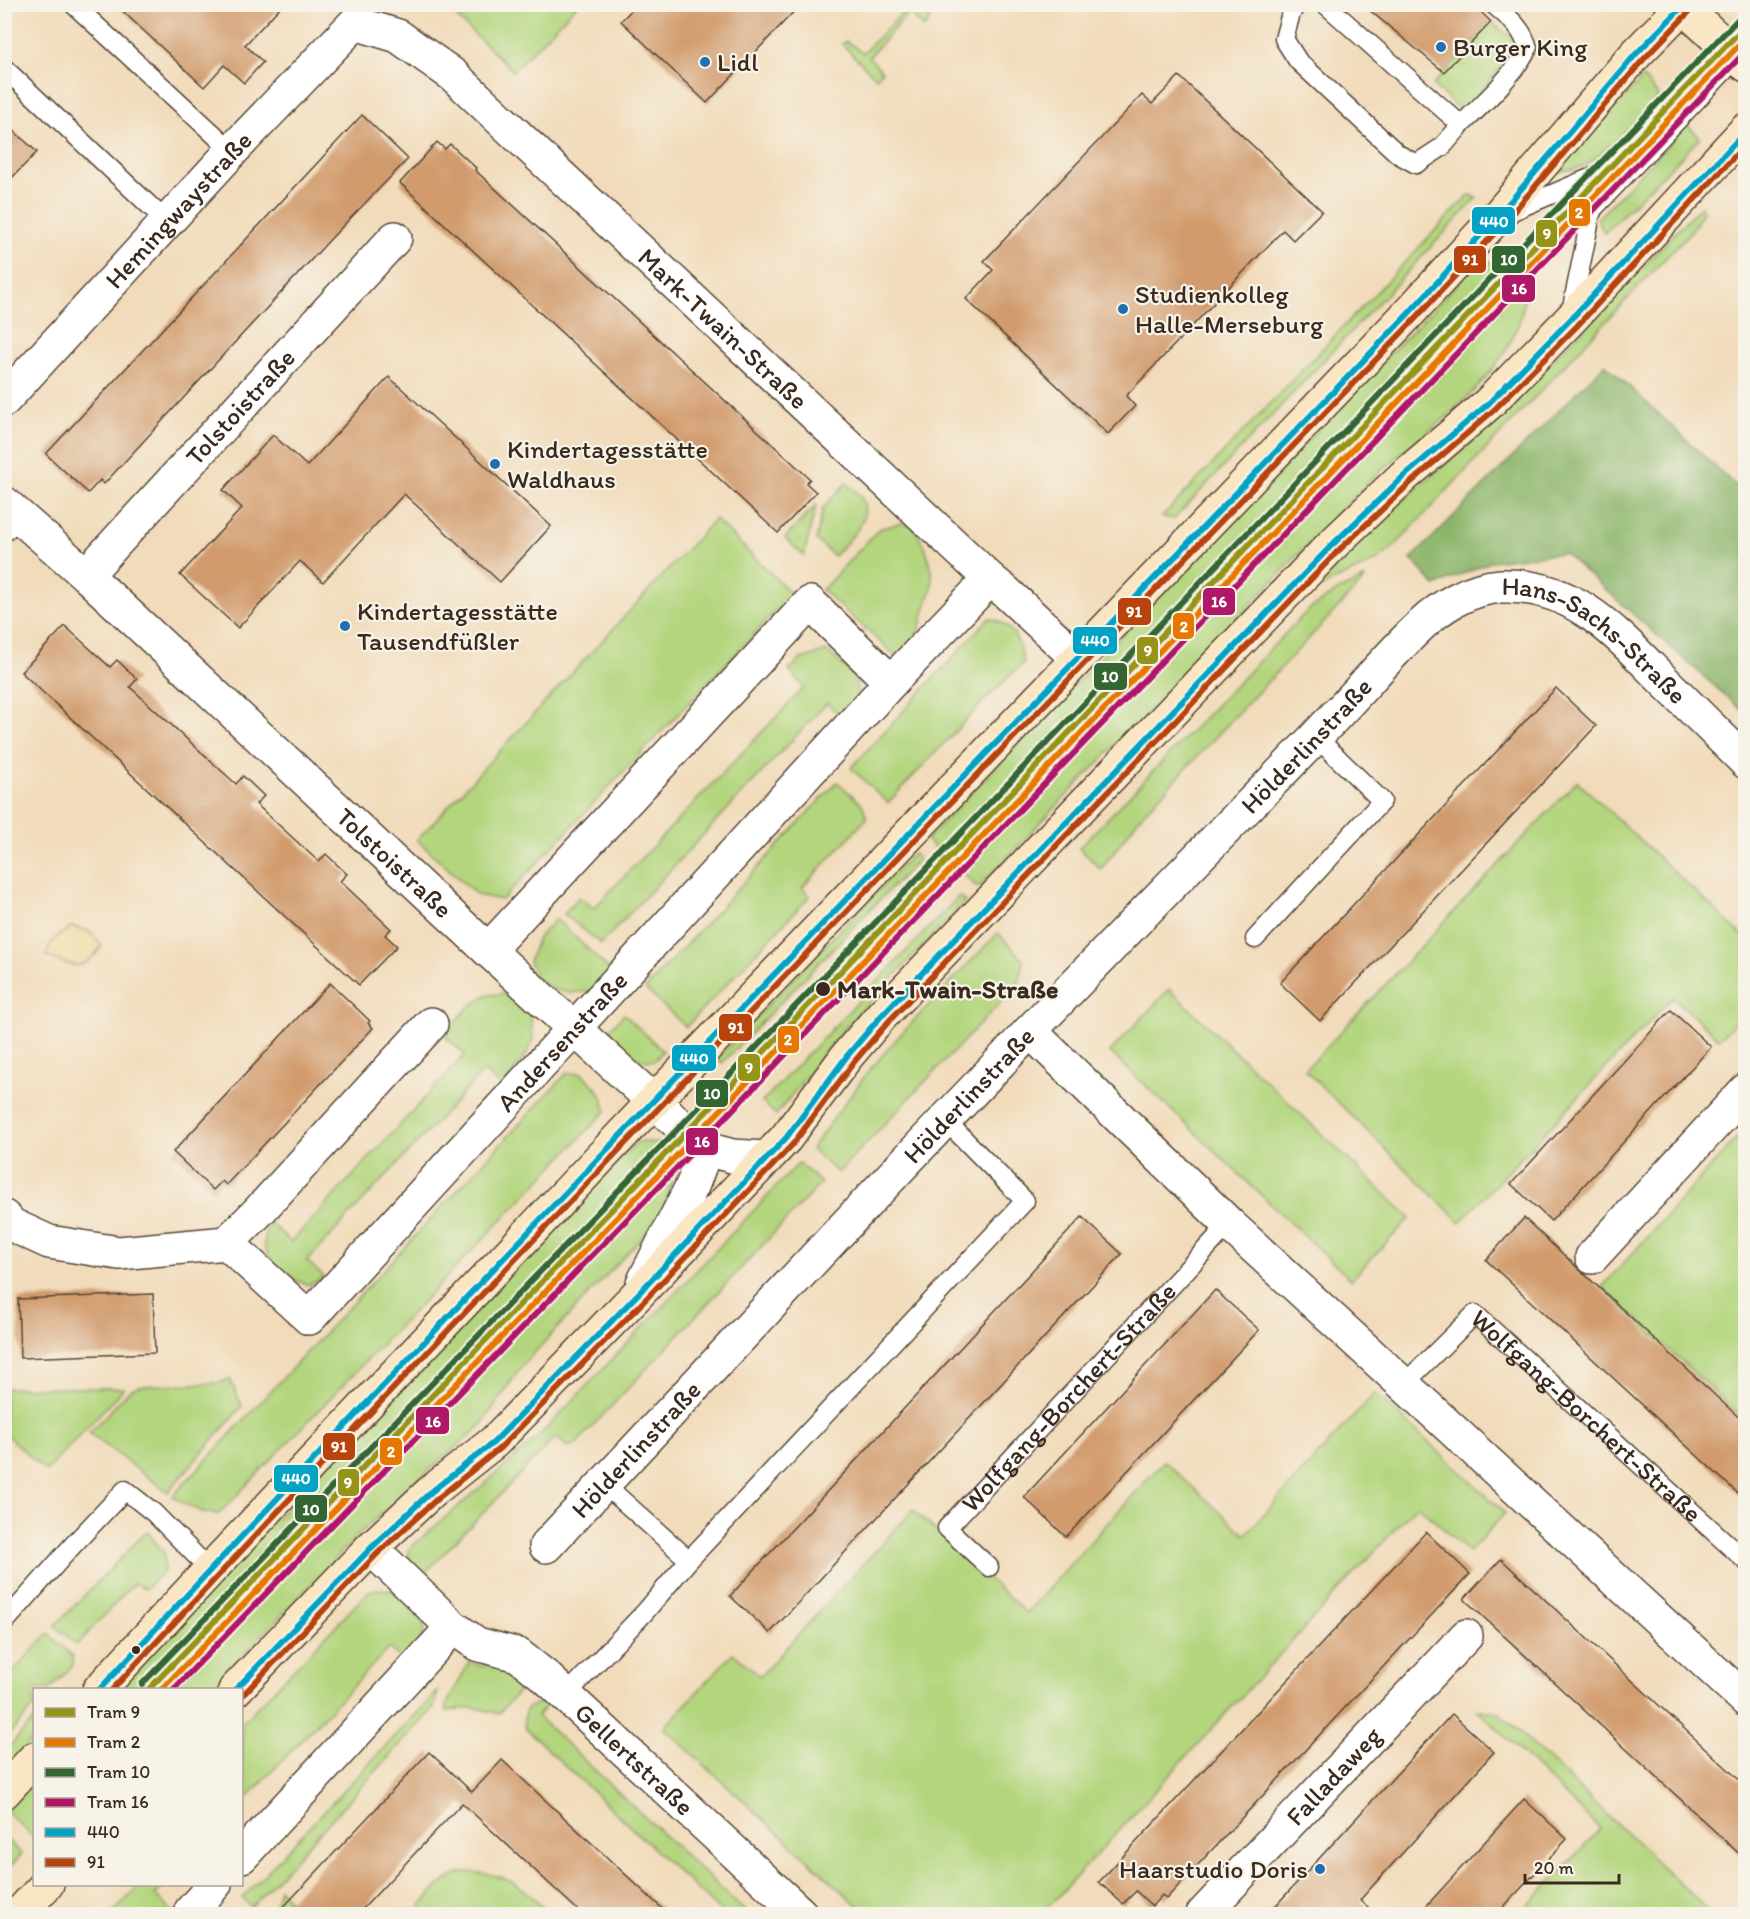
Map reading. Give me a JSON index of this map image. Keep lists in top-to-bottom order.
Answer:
{
  "streets": {
    "street": [
      "Hemingwaystraße",
      "Mark-Twain-Straße",
      "Tolstoistraße",
      "Hans-Sachs-Straße",
      "Hölderlinstraße",
      "Andersenstraße",
      "Gellertstraße",
      "Falladaweg"
    ],
    "lane": ["Wolfgang-Borchert-Straße"]
  },
  "crossings": [
    ["Hemingwaystraße", "Mark-Twain-Straße"],
    ["Mark-Twain-Straße", "Andersenstraße"],
    ["Tolstoistraße", "Andersenstraße"],
    ["Hans-Sachs-Straße", "Hölderlinstraße"]
  ],
  "places": [
    "Burger King",
    "Lidl",
    "Studienkolleg Halle-Merseburg",
    "Kindertagesstätte Waldhaus",
    "Kindertagesstätte Tausendfüßler",
    "Mark-Twain-Straße",
    "Haarstudio Doris"
  ],
  "lines": [
    "transit line 440",
    "transit line 91",
    "tram line 10",
    "tram line 9",
    "tram line 2",
    "tram line 16"
  ],
  "legend": [
    "Tram 9",
    "Tram 2",
    "Tram 10",
    "Tram 16",
    "440",
    "91"
  ],
  "scale_bar": "20 m"
}
